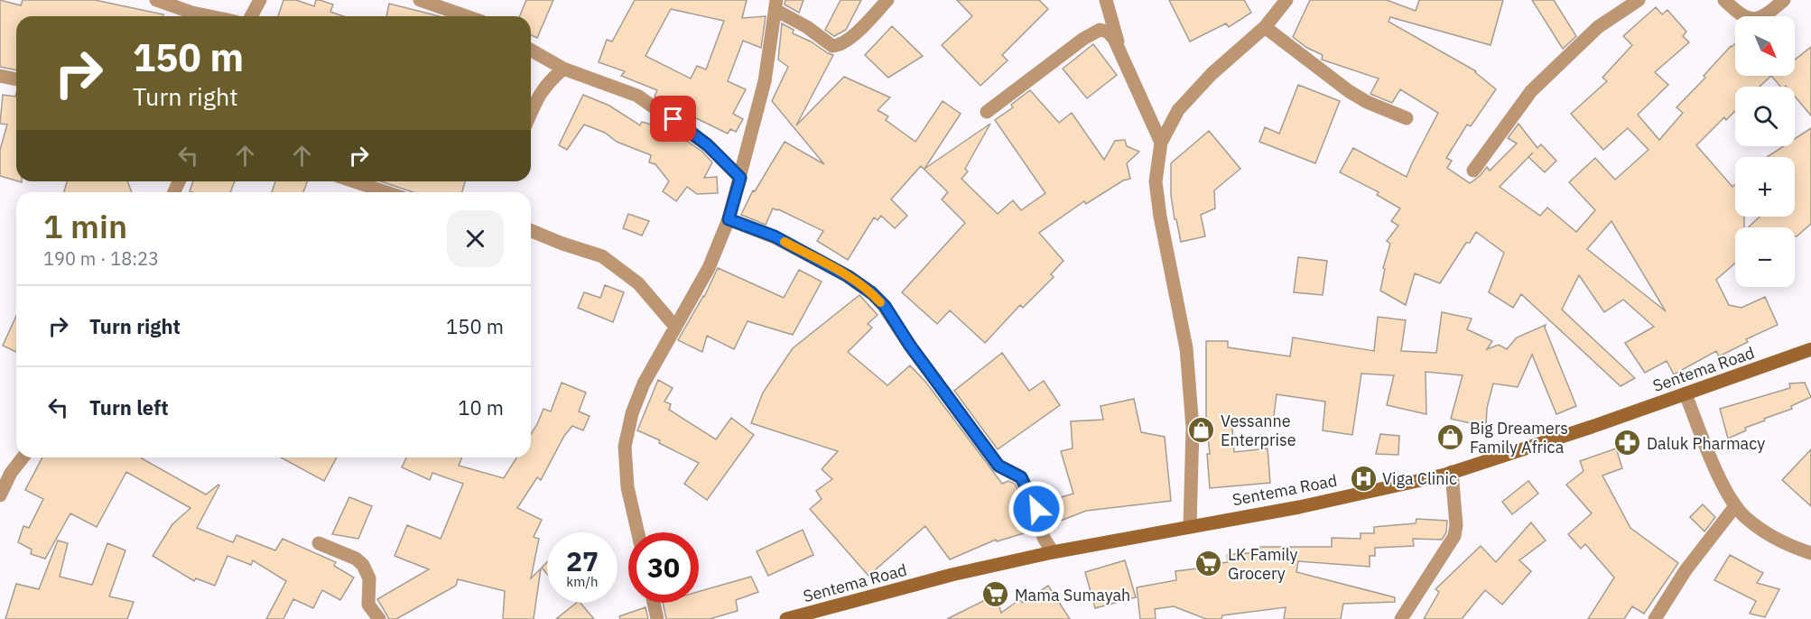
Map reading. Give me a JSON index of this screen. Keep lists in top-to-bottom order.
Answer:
{
  "streets": {
    "main road": ["Sentema Road"]
  },
  "places": {
    "shop": ["Vessanne Enterprise", "Big Dreamers Family Africa"],
    "pharmacy": ["Daluk Pharmacy"],
    "hospital": ["Viga Clinic"],
    "supermarket": ["LK Family Grocery", "Mama Sumayah"]
  },
  "north": "bottom right",
  "page": {
    "map_buttons": ["+", "−"],
    "turn": ["150 m", "Turn right"],
    "heading": ["1 min", "190 m · 18:23"],
    "list": [
      {
        "name": "Turn right",
        "value": "150 m"
      },
      {
        "name": "Turn left",
        "value": "10 m"
      }
    ],
    "speed": "27 km/h",
    "limit": "30"
  }
}
